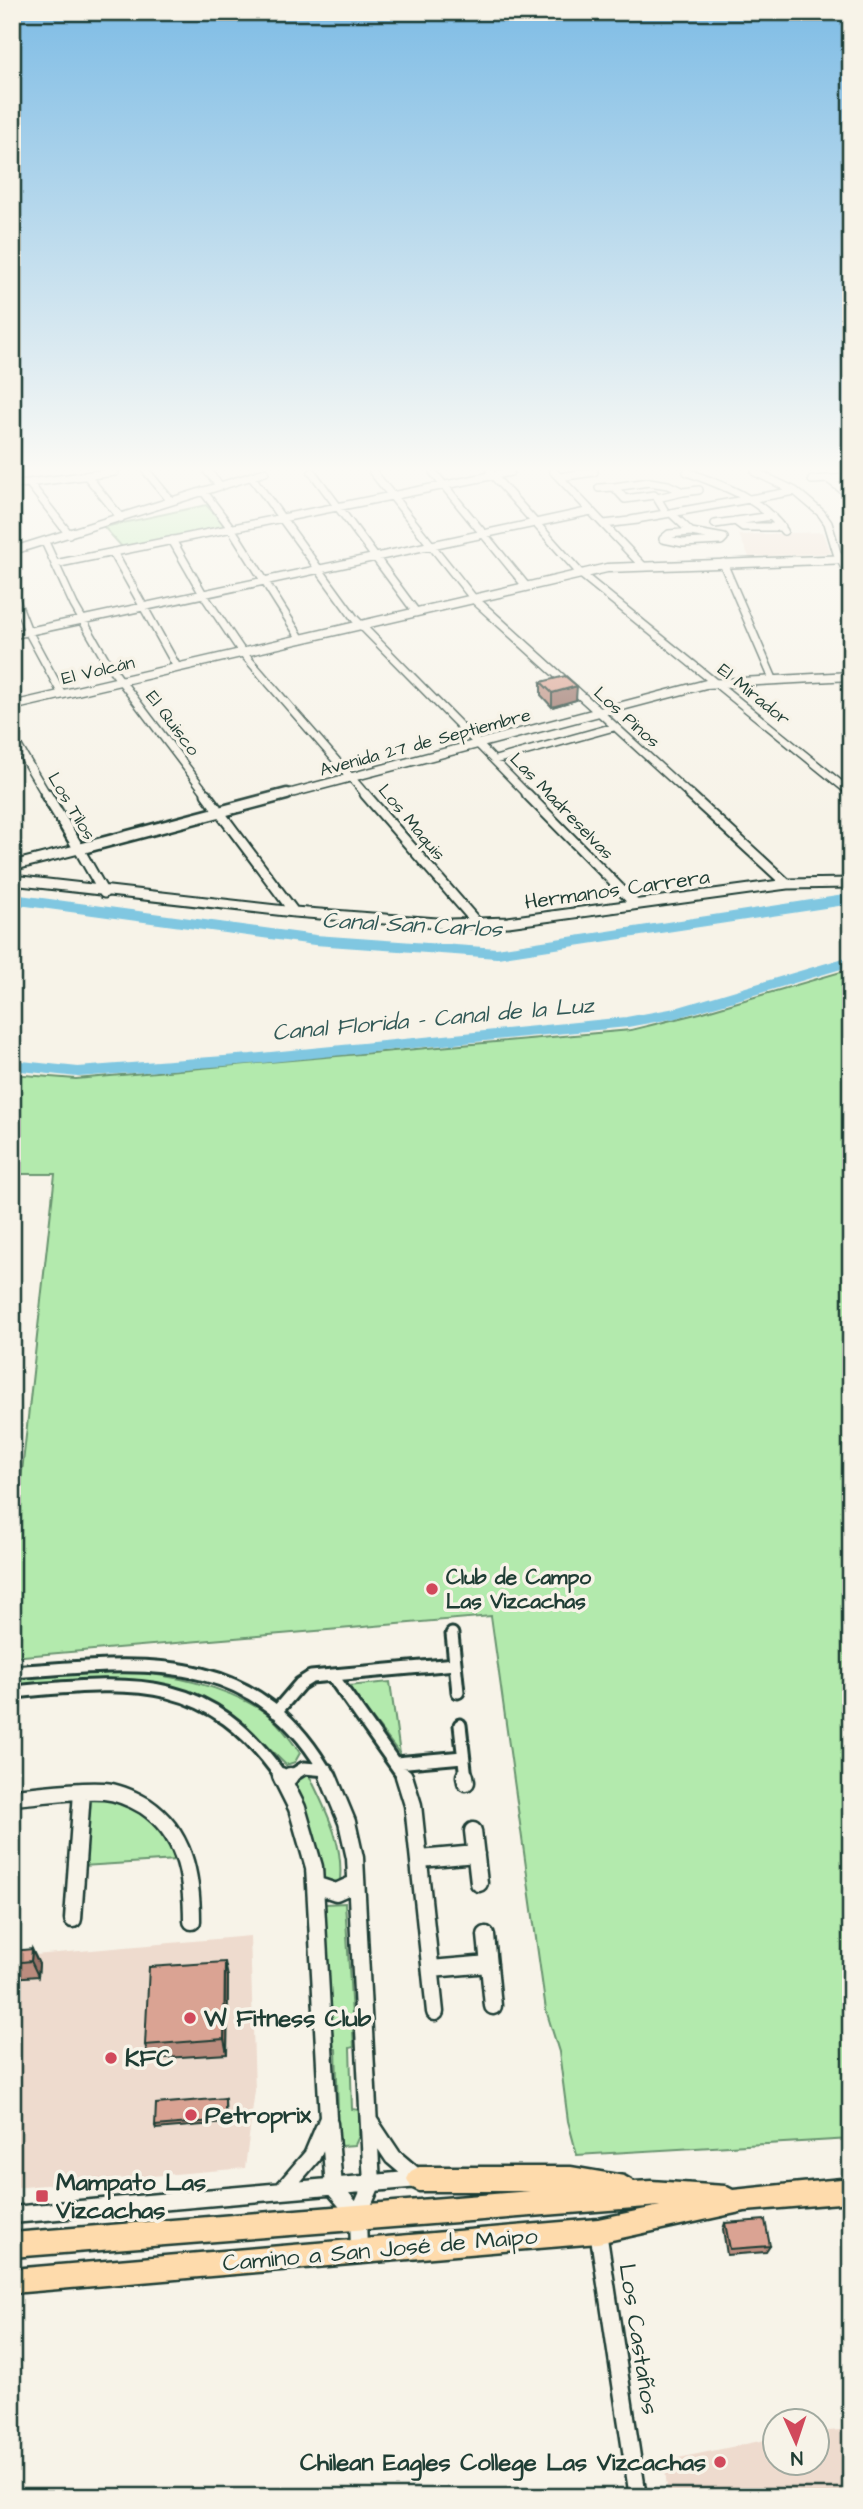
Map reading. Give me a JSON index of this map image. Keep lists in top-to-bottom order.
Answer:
{
  "streets": {
    "main road": ["Camino a San José de Maipo"],
    "street": [
      "El Volcán",
      "El Mirador",
      "Los Pinos",
      "El Quisco",
      "Avenida 27 de Septiembre",
      "Los Tilos",
      "Las Madreselvas",
      "Los Maquis",
      "Hermanos Carrera",
      "Los Castaños"
    ]
  },
  "crossings": [
    ["El Volcán", "Los Pinos"],
    ["El Volcán", "El Quisco"],
    ["El Volcán", "Las Madreselvas"],
    ["El Volcán", "Los Maquis"],
    ["El Mirador", "Avenida 27 de Septiembre"],
    ["Los Pinos", "Avenida 27 de Septiembre"],
    ["Los Pinos", "Hermanos Carrera"],
    ["El Quisco", "Avenida 27 de Septiembre"],
    ["El Quisco", "Hermanos Carrera"],
    ["Avenida 27 de Septiembre", "Los Tilos"],
    ["Avenida 27 de Septiembre", "Las Madreselvas"],
    ["Avenida 27 de Septiembre", "Los Maquis"],
    ["Los Tilos", "Hermanos Carrera"],
    ["Las Madreselvas", "Hermanos Carrera"],
    ["Los Maquis", "Hermanos Carrera"],
    ["Camino a San José de Maipo", "Los Castaños"]
  ],
  "water": ["Canal San Carlos", "Canal Florida - Canal de la Luz"],
  "places": {
    "other": [
      "Club de Campo Las Vizcachas",
      "W Fitness Club",
      "KFC",
      "Petroprix",
      "Chilean Eagles College Las Vizcachas"
    ],
    "transit": ["Mampato Las Vizcachas"]
  },
  "north": "bottom"
}
